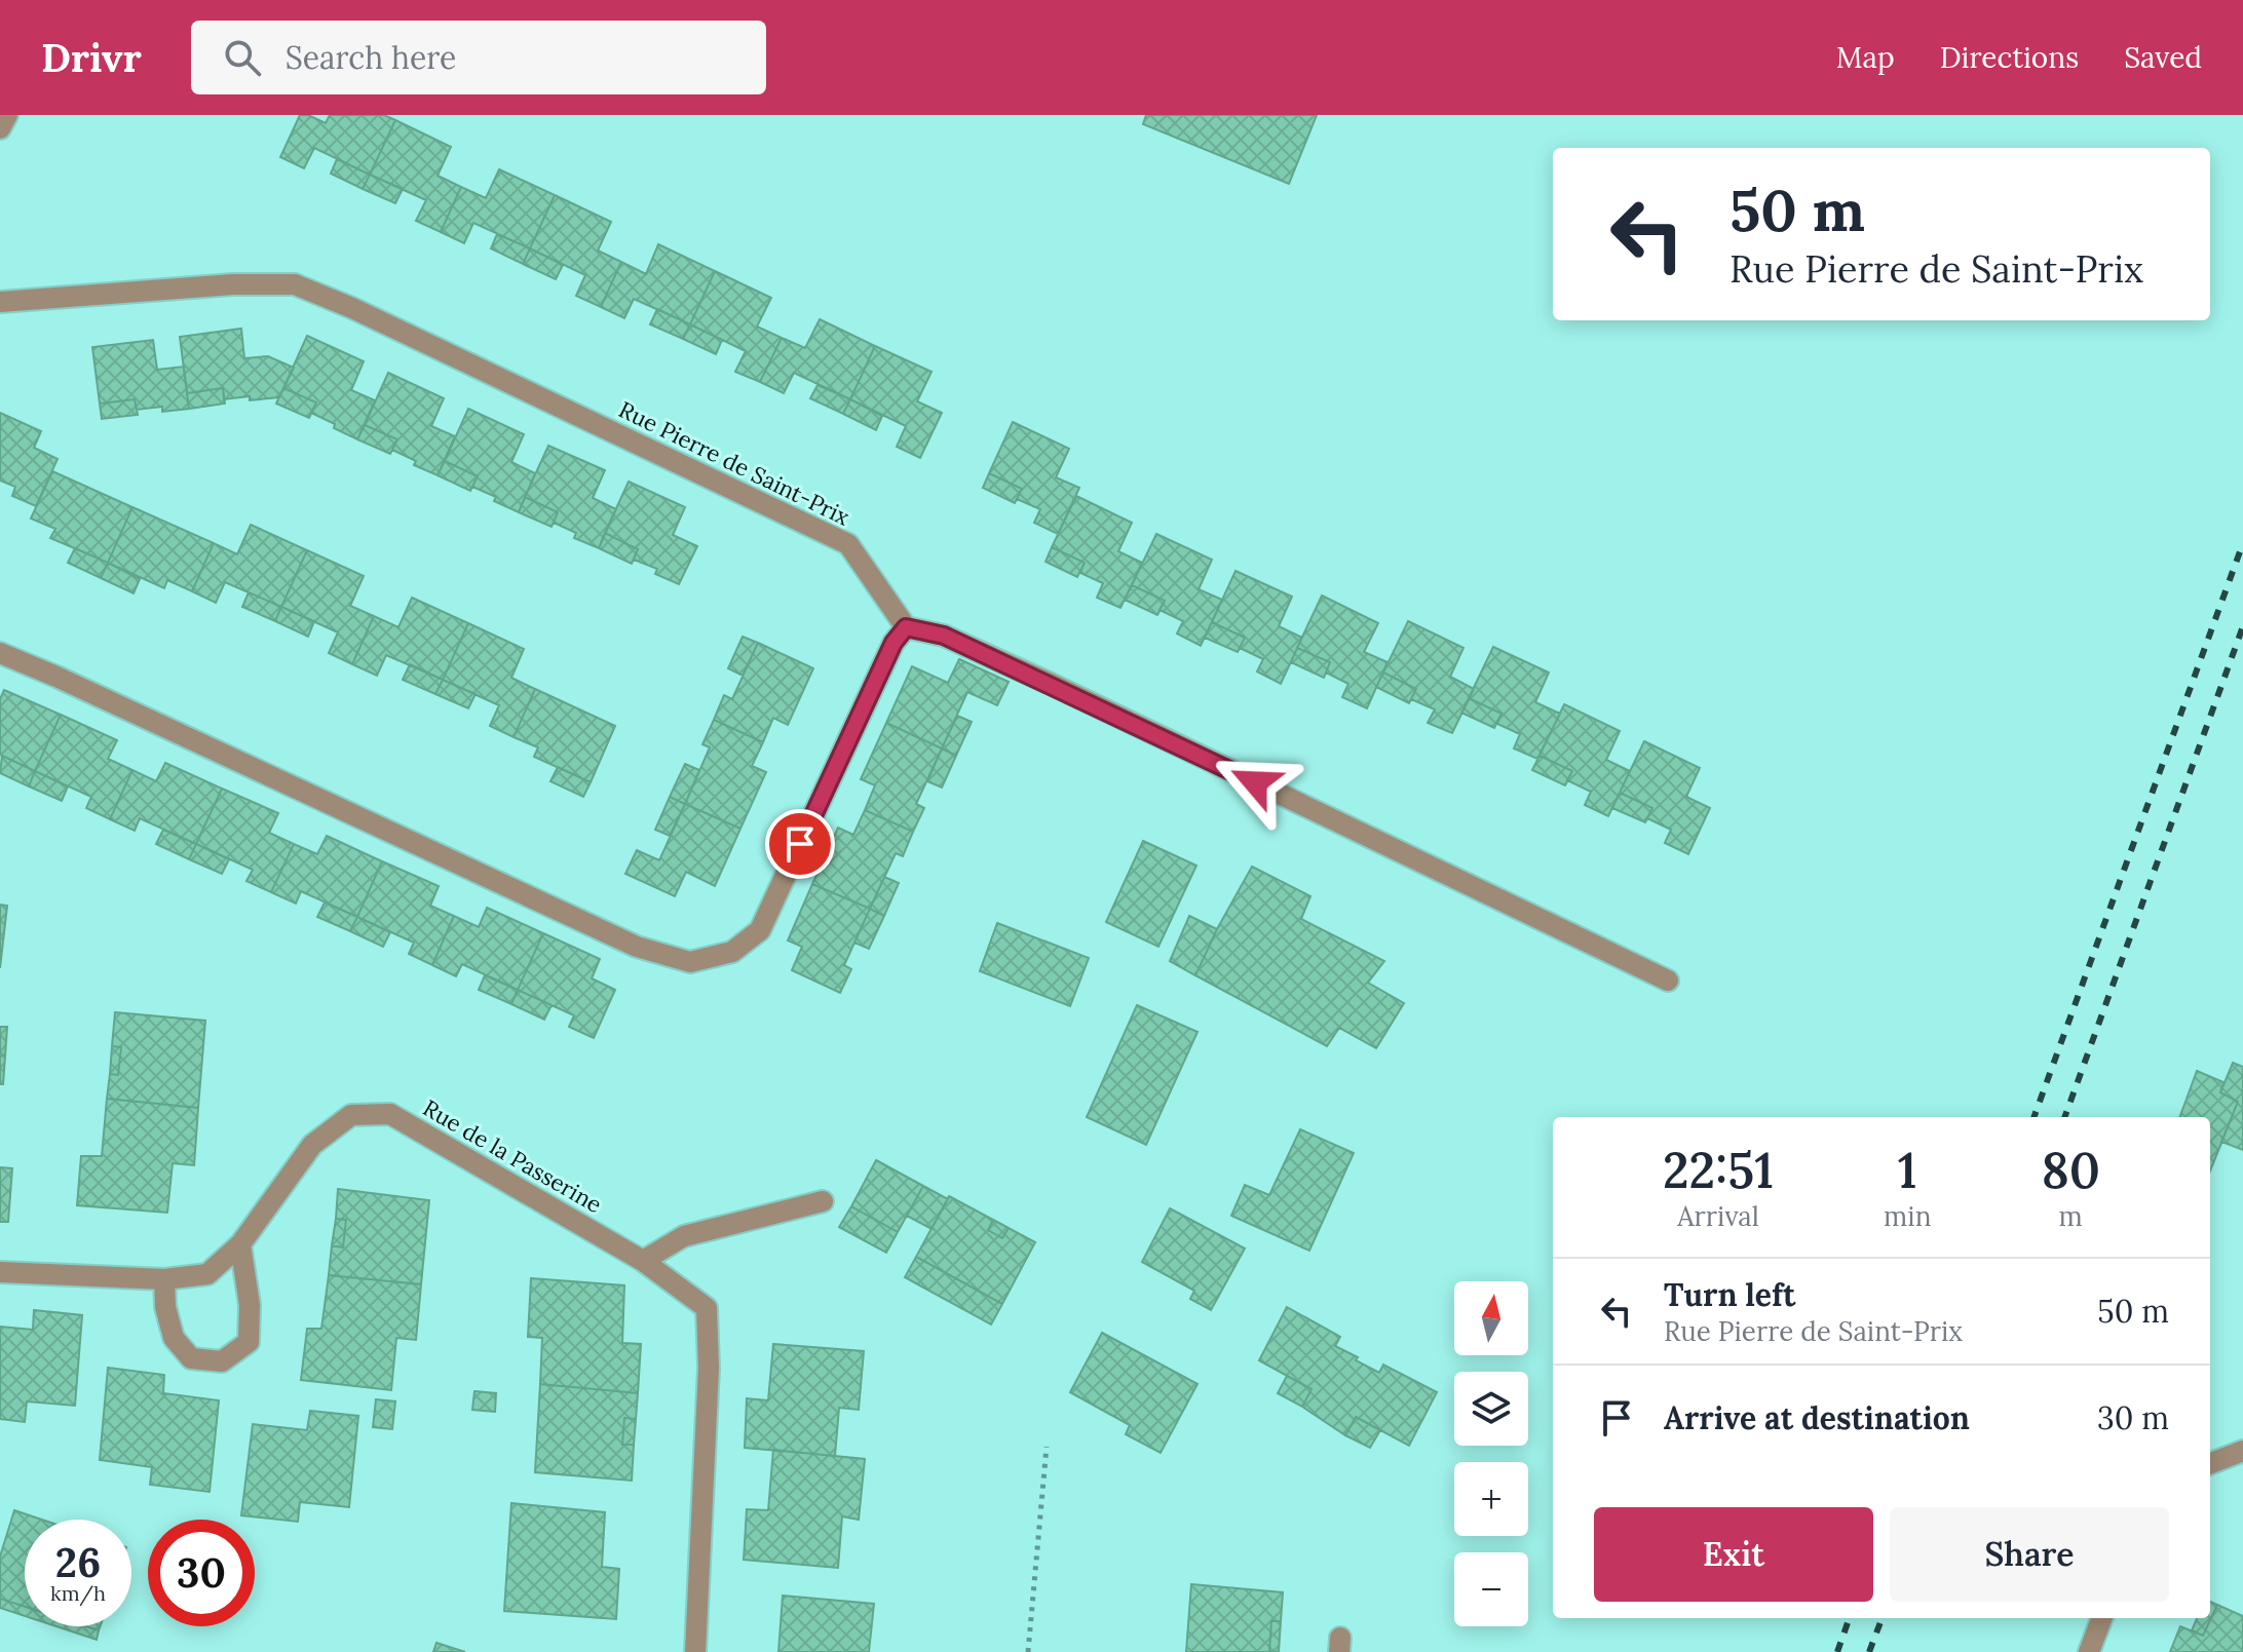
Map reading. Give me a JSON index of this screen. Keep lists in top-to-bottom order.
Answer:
{
  "streets": {
    "street": ["Rue Pierre de Saint-Prix", "Rue de la Passerine"]
  },
  "north": "top",
  "page": {
    "header": "Drivr",
    "search": "Search here",
    "nav": ["Map", "Directions", "Saved"],
    "turn": ["50 m", "Rue Pierre de Saint-Prix"],
    "eta": [
      "22:51",
      "Arrival",
      "1",
      "min",
      "80",
      "m"
    ],
    "list": [
      {
        "name": "Turn left",
        "note": "Rue Pierre de Saint-Prix",
        "value": "50 m"
      },
      {
        "name": "Arrive at destination",
        "value": "30 m"
      }
    ],
    "map_buttons": ["+", "−"],
    "buttons": ["Exit", "Share"],
    "speed": "26 km/h",
    "limit": "30"
  }
}
